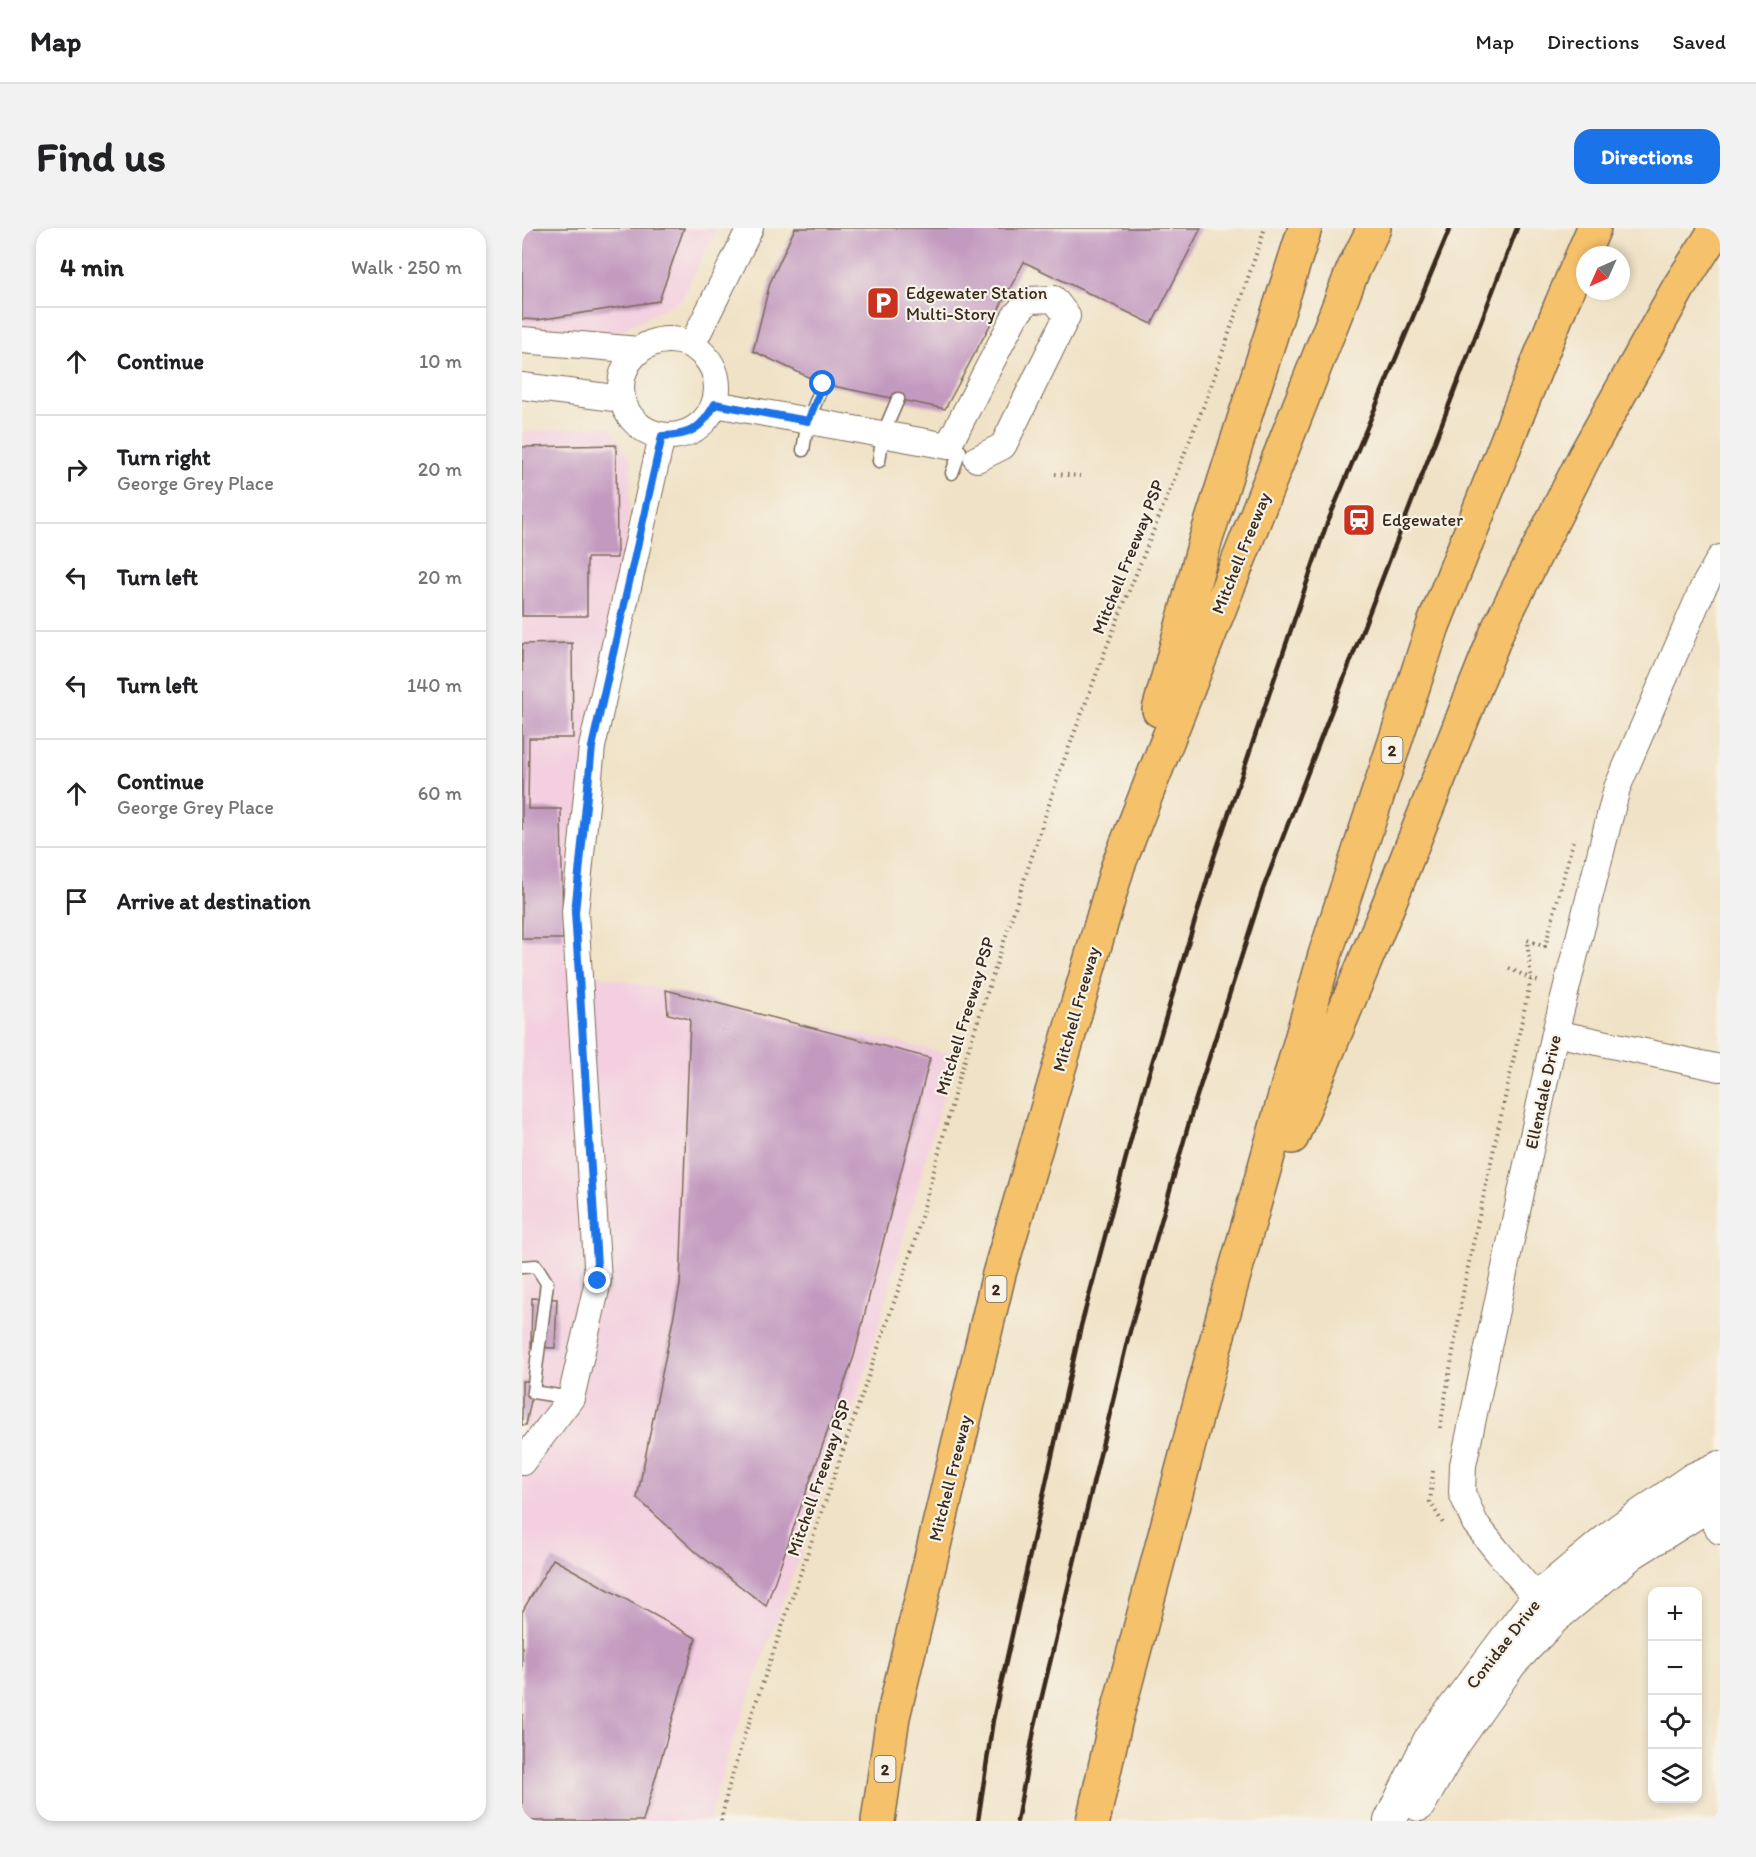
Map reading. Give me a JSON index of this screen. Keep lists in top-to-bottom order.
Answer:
{
  "streets": {
    "highway": ["Mitchell Freeway", "2"],
    "street": ["Ellendale Drive", "Conidae Drive"],
    "path": ["Mitchell Freeway PSP"]
  },
  "crossings": [
    ["Ellendale Drive", "Conidae Drive"]
  ],
  "places": {
    "parking": ["Edgewater Station Multi-Story"],
    "station": ["Edgewater"]
  },
  "north": "bottom left",
  "page": {
    "header": "Map",
    "nav": ["Map", "Directions", "Saved"],
    "buttons": "Directions",
    "title": "Find us",
    "heading": ["4 min", "Walk · 250 m"],
    "list": [
      ["Continue", "10 m"],
      ["Turn right", "George Grey Place", "20 m"],
      ["Turn left", "20 m"],
      ["Turn left", "140 m"],
      ["Continue", "George Grey Place", "60 m"],
      "Arrive at destination"
    ],
    "map_buttons": ["+", "−"]
  }
}
